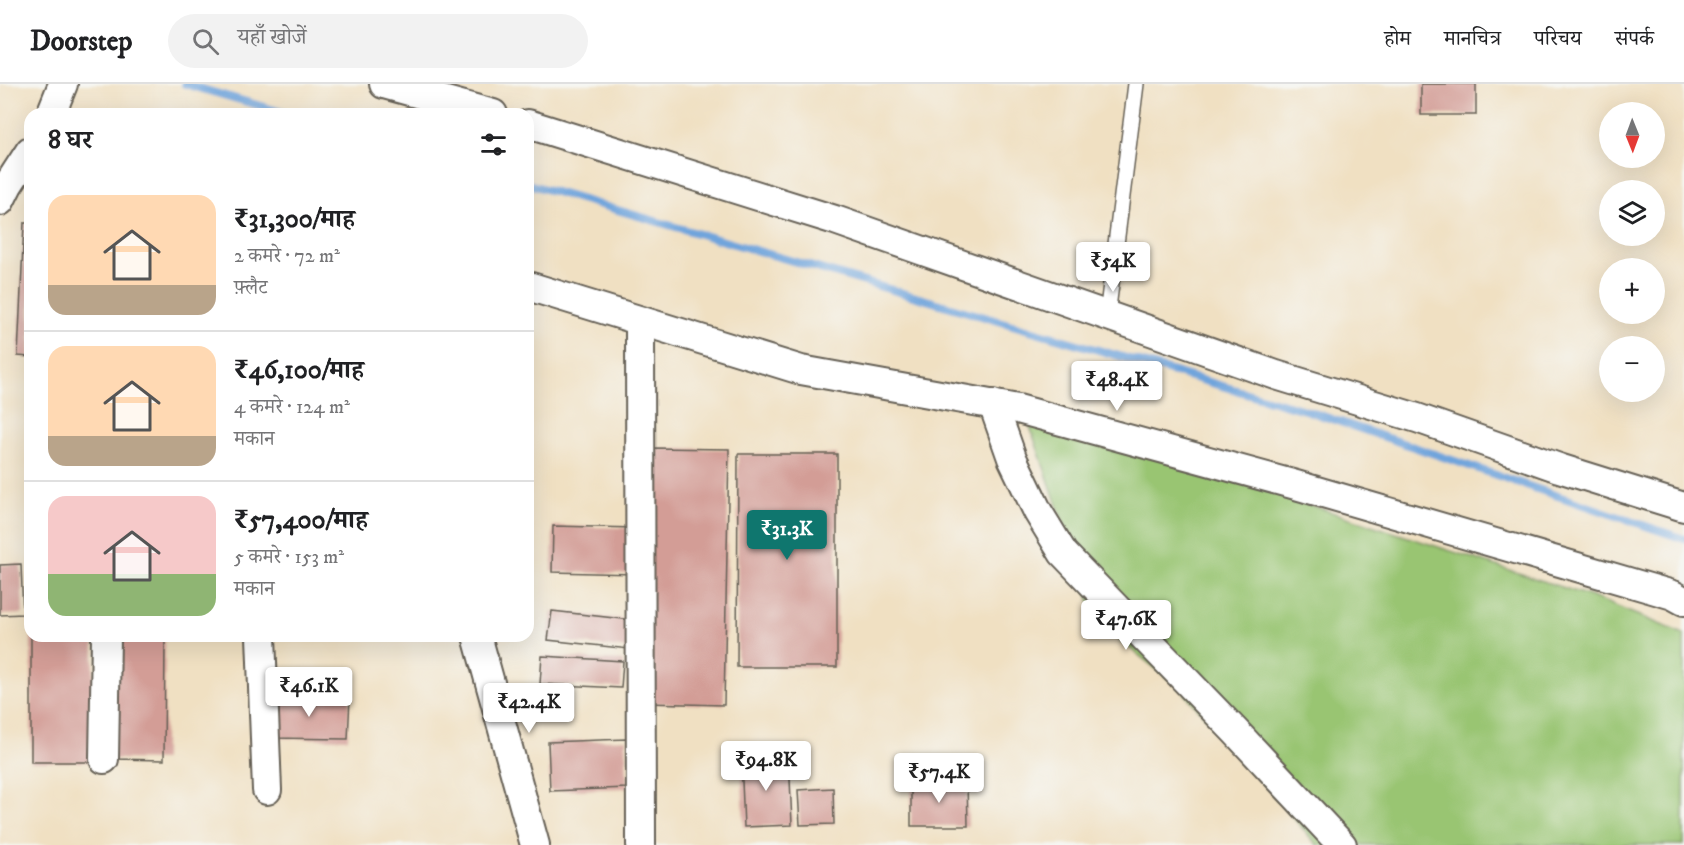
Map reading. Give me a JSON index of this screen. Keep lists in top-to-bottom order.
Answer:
{
  "north": "bottom",
  "page": {
    "header": "Doorstep",
    "search": "यहाँ खोजें",
    "nav": [
      "होम",
      "मानचित्र",
      "परिचय",
      "संपर्क"
    ],
    "map_buttons": ["+", "−"],
    "heading": "8 घर",
    "list": [
      {
        "name": "₹31,300/माह",
        "note": "2 कमरे · 72 m² · फ़्लैट"
      },
      {
        "name": "₹46,100/माह",
        "note": "4 कमरे · 124 m² · मकान"
      },
      {
        "name": "₹57,400/माह",
        "note": "5 कमरे · 153 m² · मकान"
      }
    ],
    "price": [
      "₹54K",
      "₹48.4K",
      "₹31.3K",
      "₹47.6K",
      "₹46.1K",
      "₹42.4K",
      "₹94.8K",
      "₹57.4K"
    ]
  }
}
